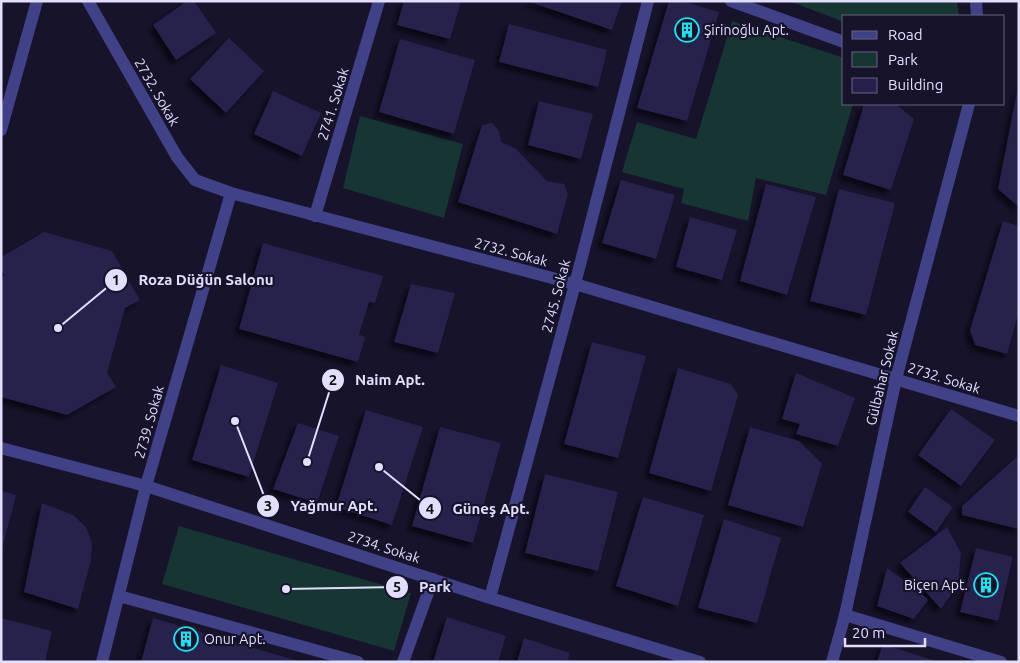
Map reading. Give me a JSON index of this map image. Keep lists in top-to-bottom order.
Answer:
{
  "streets": {
    "street": [
      "2732. Sokak",
      "2741. Sokak",
      "2745. Sokak",
      "Gülbahar Sokak",
      "2739. Sokak",
      "2734. Sokak"
    ]
  },
  "crossings": [
    ["2732. Sokak", "2741. Sokak"],
    ["2732. Sokak", "2745. Sokak"],
    ["2732. Sokak", "Gülbahar Sokak"],
    ["2732. Sokak", "2739. Sokak"],
    ["2745. Sokak", "2734. Sokak"],
    ["2739. Sokak", "2734. Sokak"]
  ],
  "places": {
    "building": ["Şirinoğlu Apt.", "Biçen Apt.", "Onur Apt."],
    "other": [
      "Roza Düğün Salonu",
      "Yağmur Apt.",
      "Naim Apt.",
      "Güneş Apt.",
      "Park"
    ]
  },
  "legend": ["Road", "Park", "Building"],
  "scale_bar": "20 m"
}
